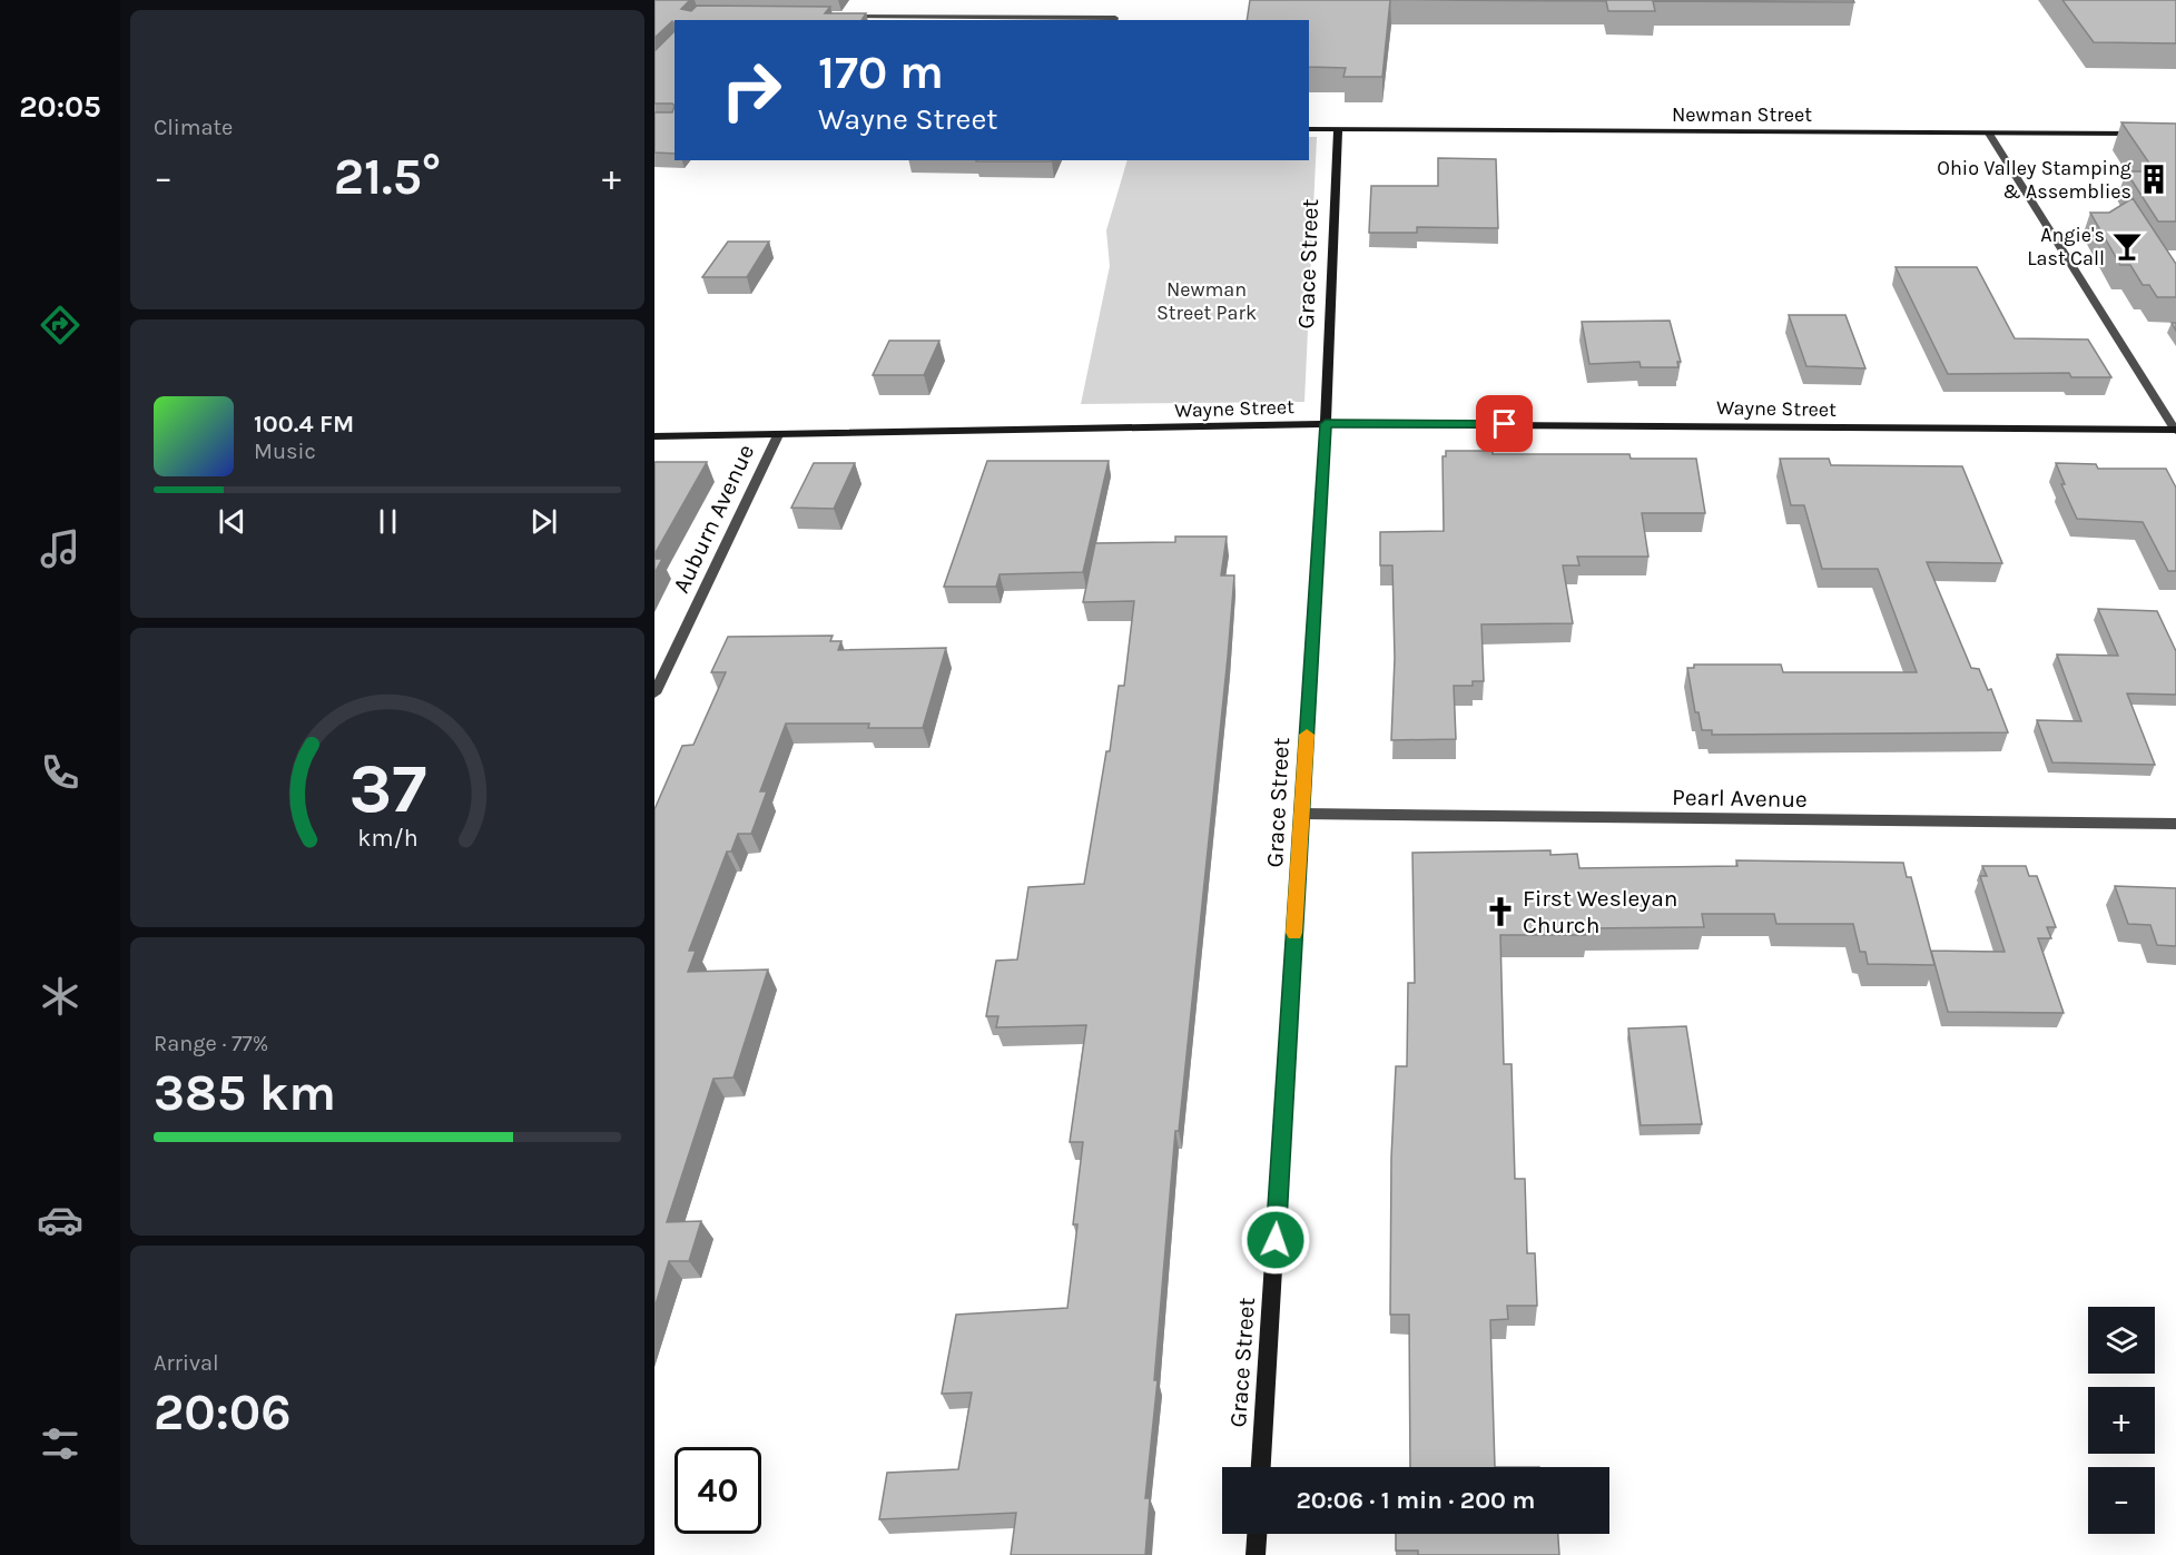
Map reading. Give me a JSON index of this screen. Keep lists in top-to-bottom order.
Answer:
{
  "streets": {
    "street": [
      "Newman Street",
      "Grace Street",
      "Wayne Street",
      "Auburn Avenue",
      "Pearl Avenue"
    ]
  },
  "crossings": [
    ["Newman Street", "Grace Street"],
    ["Grace Street", "Wayne Street"],
    ["Grace Street", "Pearl Avenue"],
    ["Wayne Street", "Auburn Avenue"]
  ],
  "parks": ["Newman Street Park"],
  "places": {
    "building": ["Ohio Valley Stamping & Assemblies"],
    "bar": ["Angie's Last Call"],
    "church": ["First Wesleyan Church"]
  },
  "page": {
    "tabs": "20:05",
    "tile": [
      "Climate",
      ["Range · 77%", "385 km"],
      ["Arrival", "20:06"]
    ],
    "turn": ["170 m", "Wayne Street"],
    "heat": ["−", "21.5°", "+"],
    "song": ["100.4 FM", "Music"],
    "map_buttons": ["+", "−"],
    "limit": "40",
    "trip": "20:06 · 1 min · 200 m",
    "gauge": ["37", "km/h"]
  }
}
